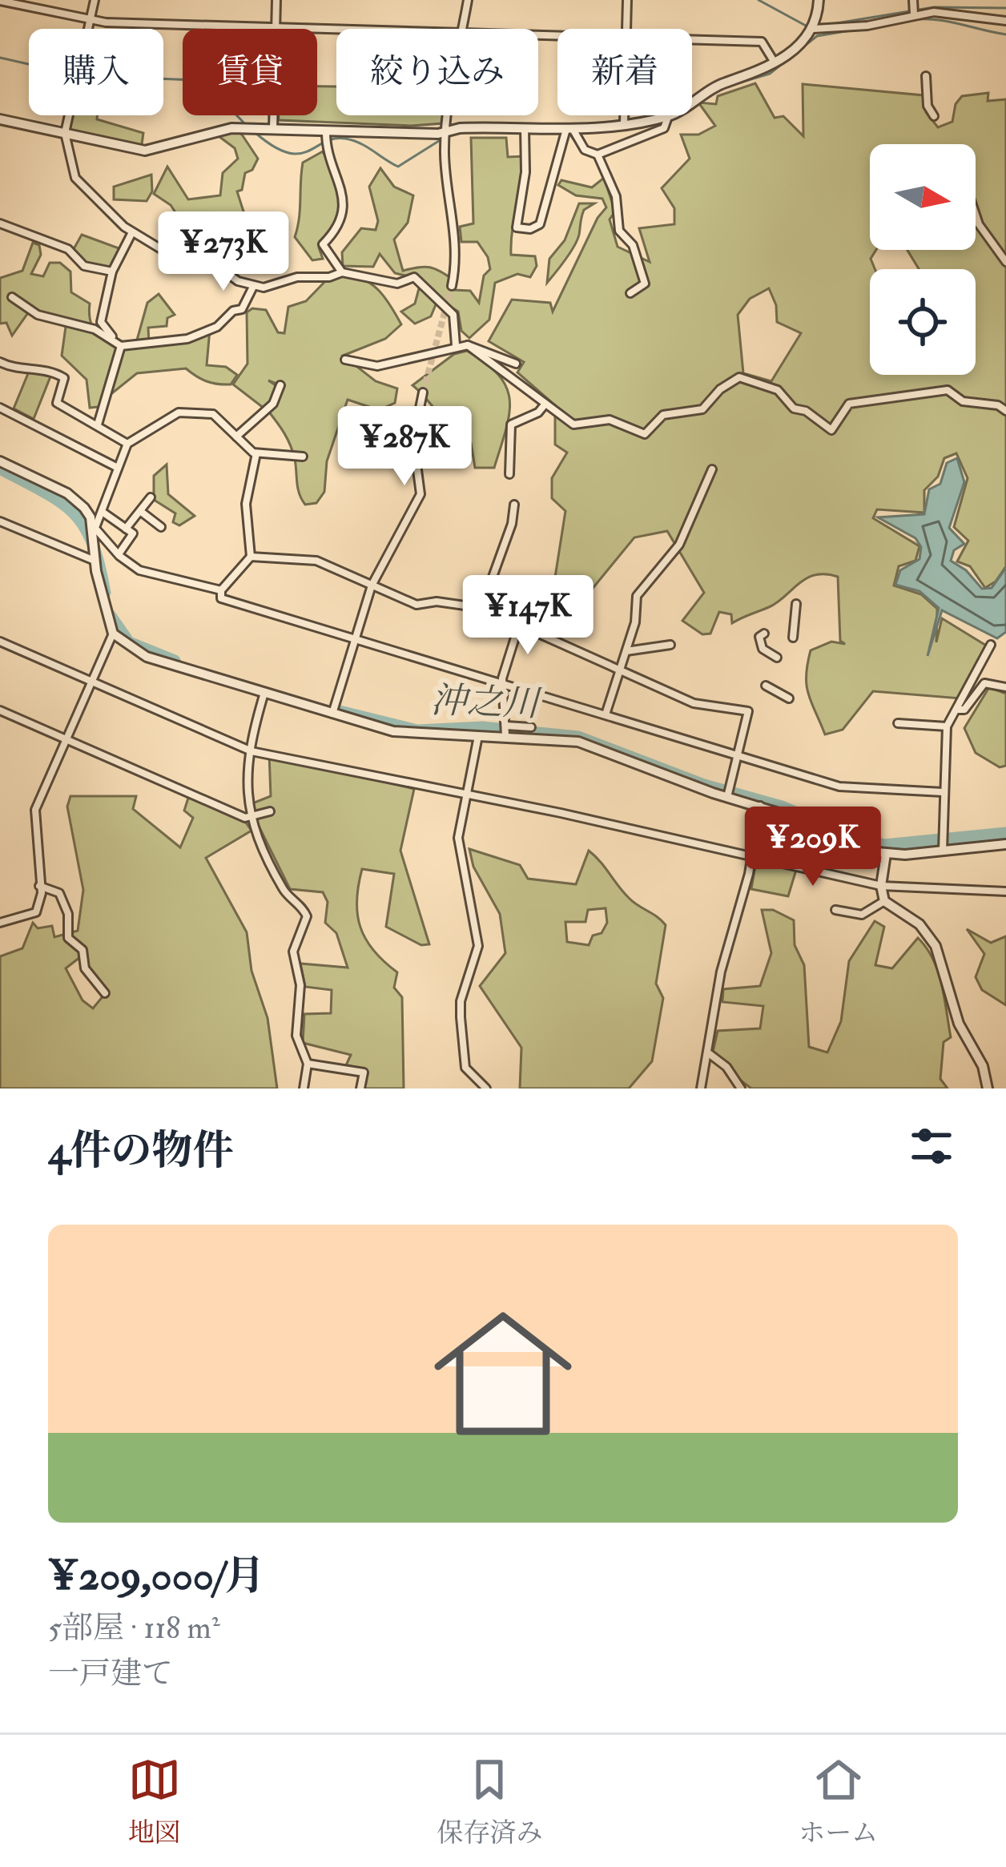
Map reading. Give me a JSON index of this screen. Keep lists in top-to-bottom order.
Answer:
{
  "water": ["沖之川"],
  "north": "right",
  "page": {
    "chip": [
      "購入",
      "賃貸",
      "絞り込み",
      "新着"
    ],
    "price": [
      "¥273K",
      "¥287K",
      "¥147K",
      "¥209K"
    ],
    "heading": "4件の物件",
    "list": [
      {
        "name": "¥209,000/月",
        "note": "5部屋 · 118 m² · 一戸建て"
      }
    ],
    "tabs": ["地図", "保存済み", "ホーム"]
  }
}
